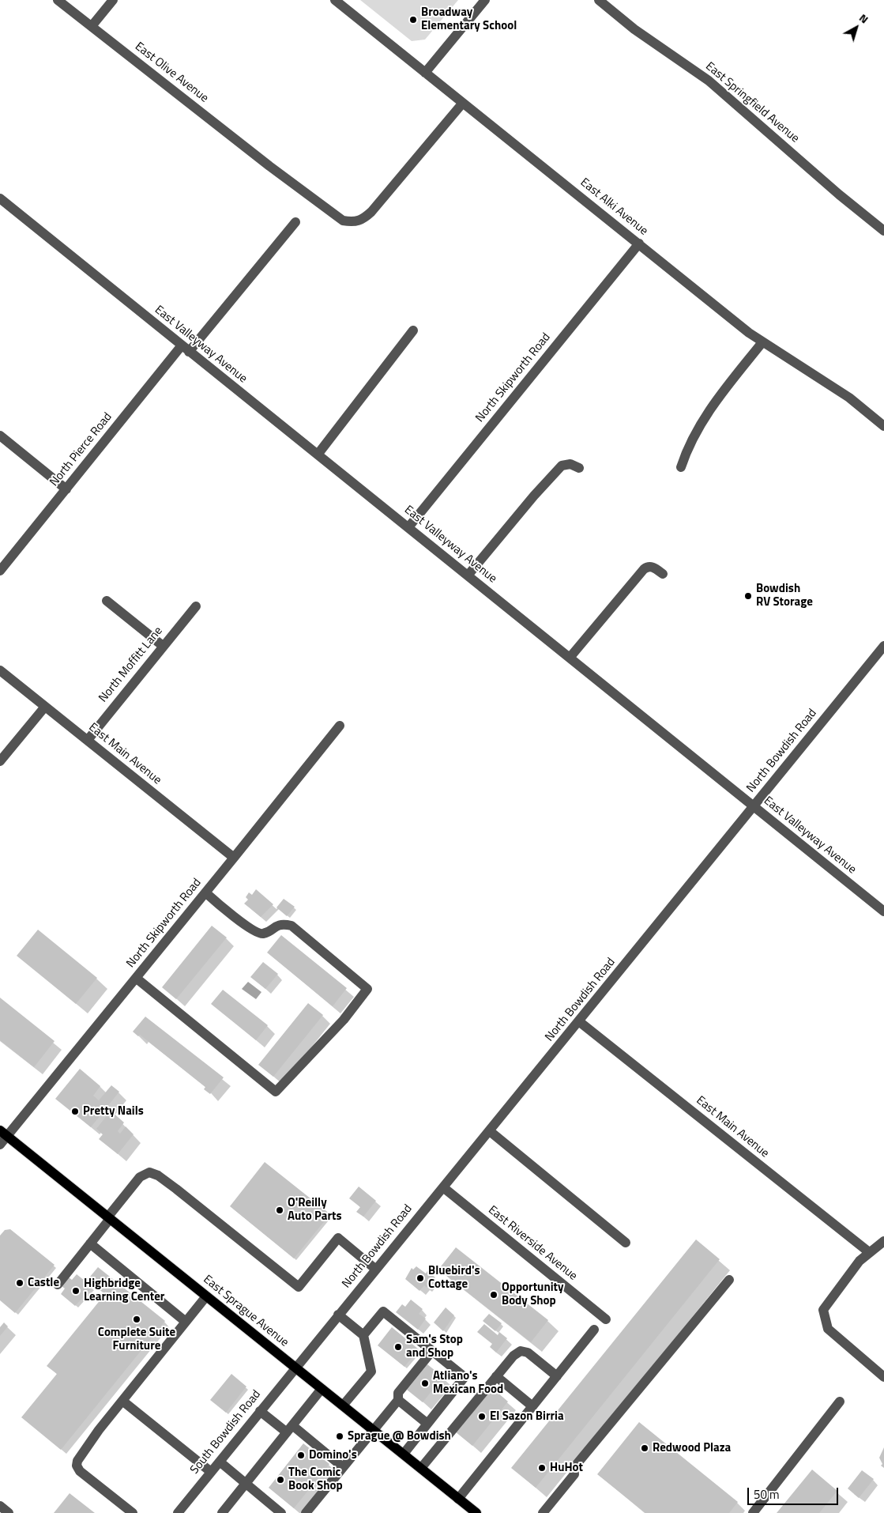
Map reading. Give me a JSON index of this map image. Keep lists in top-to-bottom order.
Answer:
{
  "streets": {
    "main road": ["East Sprague Avenue"],
    "street": [
      "East Olive Avenue",
      "East Springfield Avenue",
      "East Alki Avenue",
      "East Valleyway Avenue",
      "North Skipworth Road",
      "North Pierce Road",
      "North Moffitt Lane",
      "North Bowdish Road",
      "East Main Avenue",
      "East Riverside Avenue",
      "South Bowdish Road"
    ]
  },
  "crossings": [
    ["East Olive Avenue", "East Alki Avenue"],
    ["East Alki Avenue", "North Skipworth Road"],
    ["East Valleyway Avenue", "North Skipworth Road"],
    ["East Valleyway Avenue", "North Pierce Road"],
    ["East Valleyway Avenue", "North Bowdish Road"],
    ["North Skipworth Road", "East Main Avenue"],
    ["North Skipworth Road", "East Sprague Avenue"],
    ["North Moffitt Lane", "East Main Avenue"],
    ["North Bowdish Road", "East Main Avenue"],
    ["North Bowdish Road", "East Riverside Avenue"],
    ["North Bowdish Road", "East Sprague Avenue"],
    ["North Bowdish Road", "South Bowdish Road"],
    ["East Sprague Avenue", "South Bowdish Road"]
  ],
  "places": [
    "Broadway Elementary School",
    "Bowdish RV Storage",
    "Pretty Nails",
    "O'Reilly Auto Parts",
    "Bluebird's Cottage",
    "Castle",
    "Highbridge Learning Center",
    "Opportunity Body Shop",
    "Complete Suite Furniture",
    "Sam's Stop and Shop",
    "Atliano's Mexican Food",
    "El Sazon Birria",
    "Sprague @ Bowdish",
    "Redwood Plaza",
    "Domino's",
    "HuHot",
    "The Comic Book Shop"
  ],
  "scale_bar": "50 m",
  "north": "top right"
}
